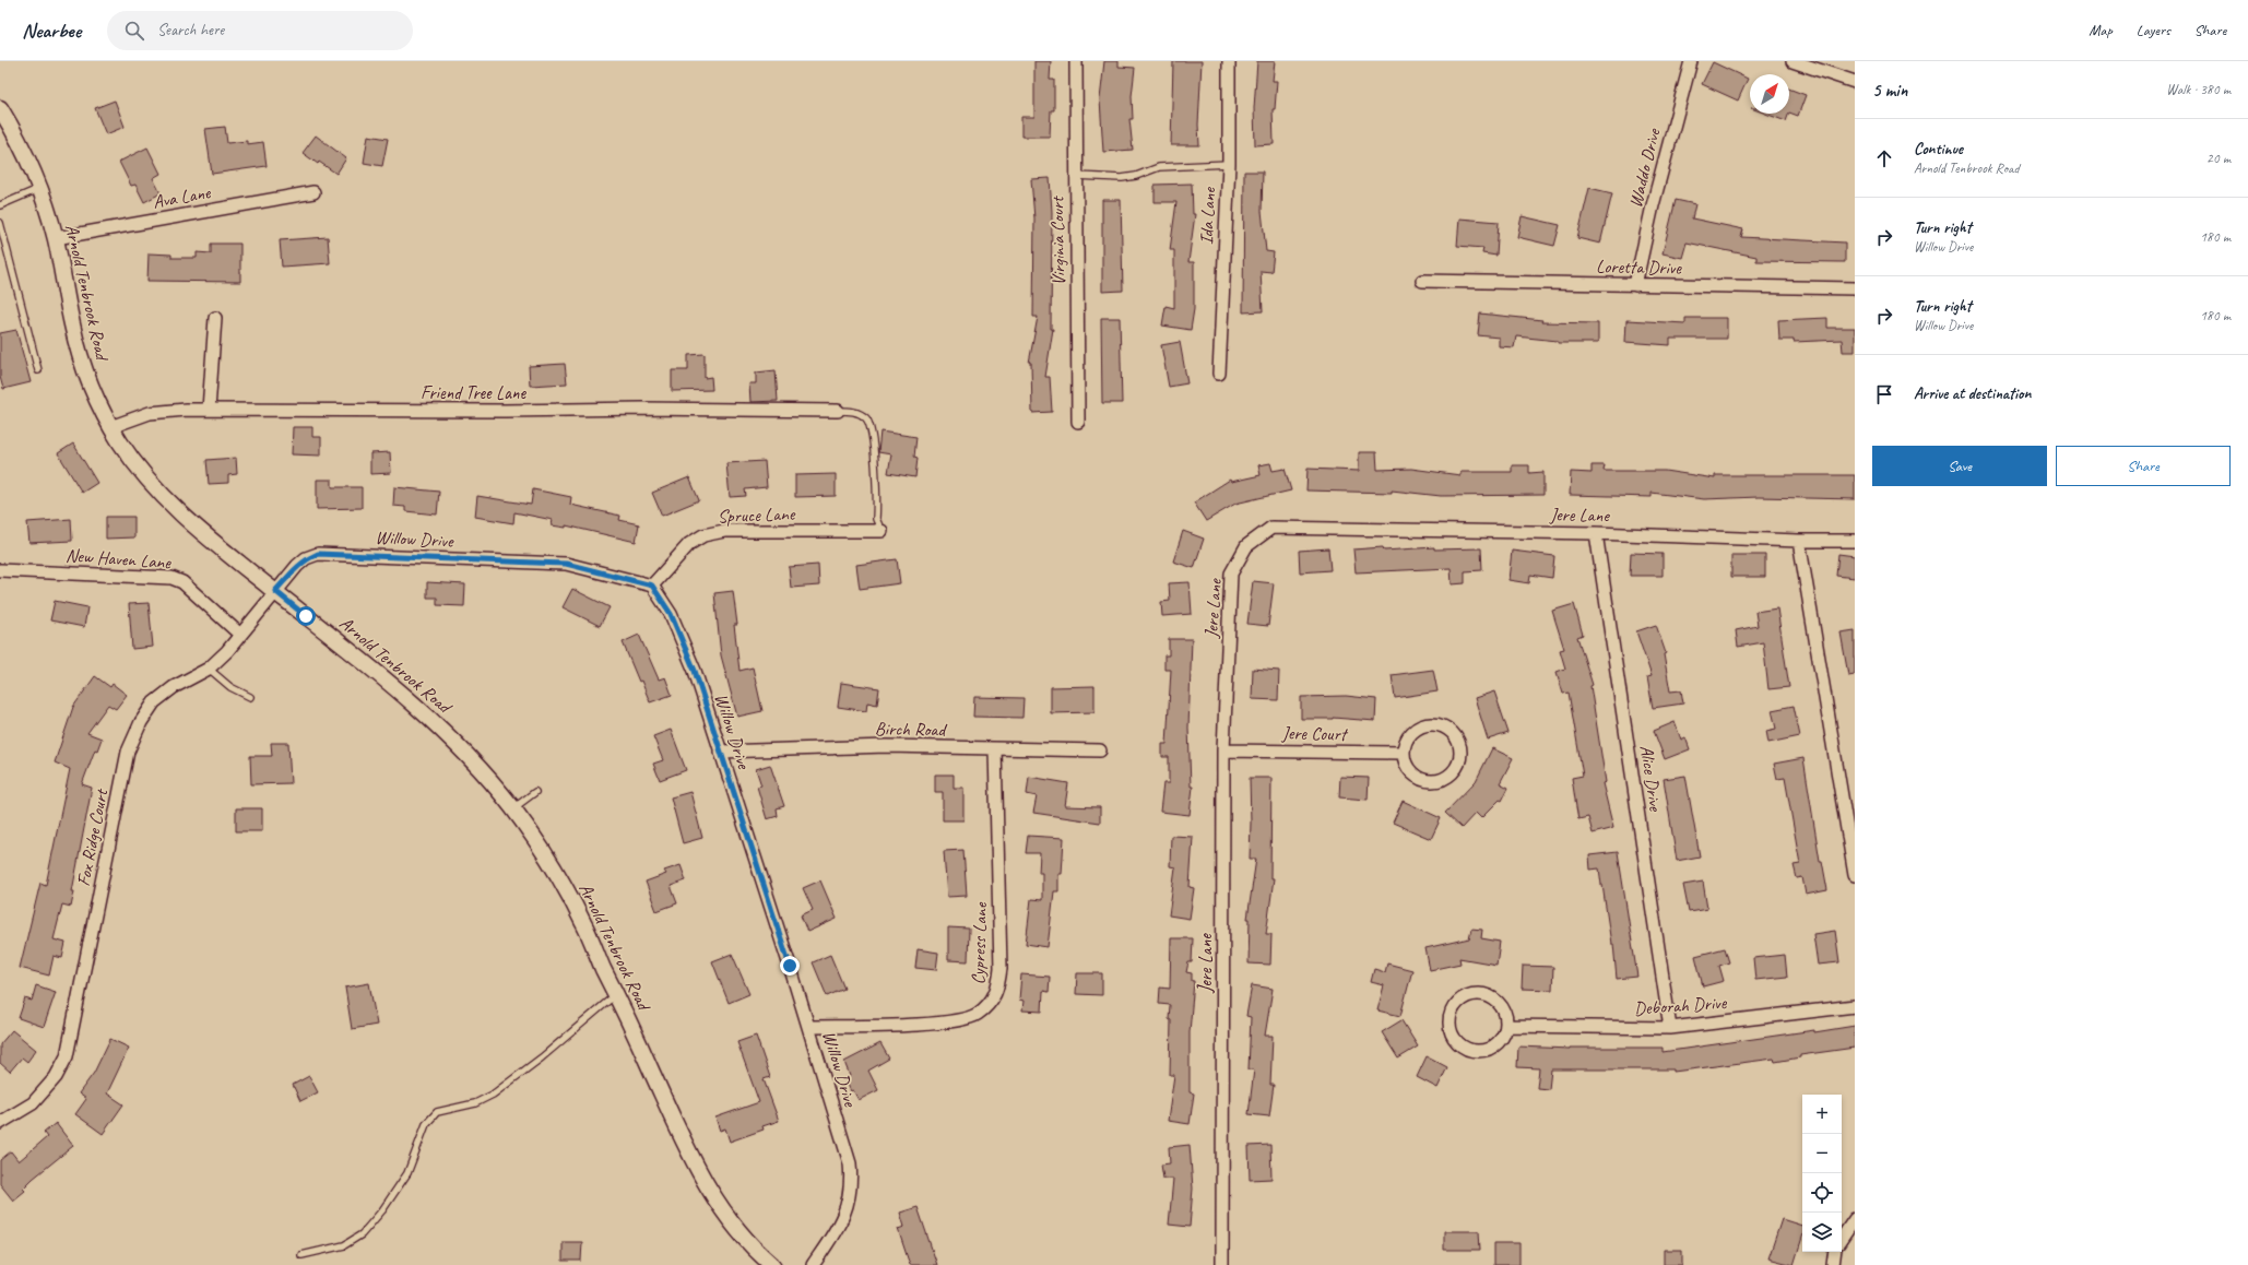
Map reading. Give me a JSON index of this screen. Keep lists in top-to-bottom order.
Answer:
{
  "streets": {
    "street": [
      "Waddo Drive",
      "Ava Lane",
      "Ida Lane",
      "Virginia Court",
      "Loretta Drive",
      "Arnold Tenbrook Road",
      "Friend Tree Lane",
      "Spruce Lane",
      "Jere Lane",
      "Willow Drive",
      "New Haven Lane",
      "Birch Road",
      "Jere Court",
      "Alice Drive",
      "Fox Ridge Court",
      "Cypress Lane",
      "Deborah Drive"
    ]
  },
  "crossings": [
    ["Waddo Drive", "Loretta Drive"],
    ["Ava Lane", "Arnold Tenbrook Road"],
    ["Arnold Tenbrook Road", "Friend Tree Lane"],
    ["Arnold Tenbrook Road", "Willow Drive"],
    ["Arnold Tenbrook Road", "Fox Ridge Court"],
    ["Spruce Lane", "Willow Drive"],
    ["Jere Lane", "Jere Court"],
    ["Jere Lane", "Alice Drive"],
    ["Willow Drive", "Birch Road"],
    ["Willow Drive", "Fox Ridge Court"],
    ["Willow Drive", "Cypress Lane"],
    ["New Haven Lane", "Fox Ridge Court"],
    ["Birch Road", "Cypress Lane"],
    ["Alice Drive", "Deborah Drive"]
  ],
  "north": "top right",
  "page": {
    "header": "Nearbee",
    "search": "Search here",
    "nav": ["Map", "Layers", "Share"],
    "heading": ["5 min", "Walk · 380 m"],
    "list": [
      ["Continue", "Arnold Tenbrook Road", "20 m"],
      ["Turn right", "Willow Drive", "180 m"],
      ["Turn right", "Willow Drive", "180 m"],
      "Arrive at destination"
    ],
    "buttons": ["Save", "Share"],
    "map_buttons": ["+", "−"]
  }
}
